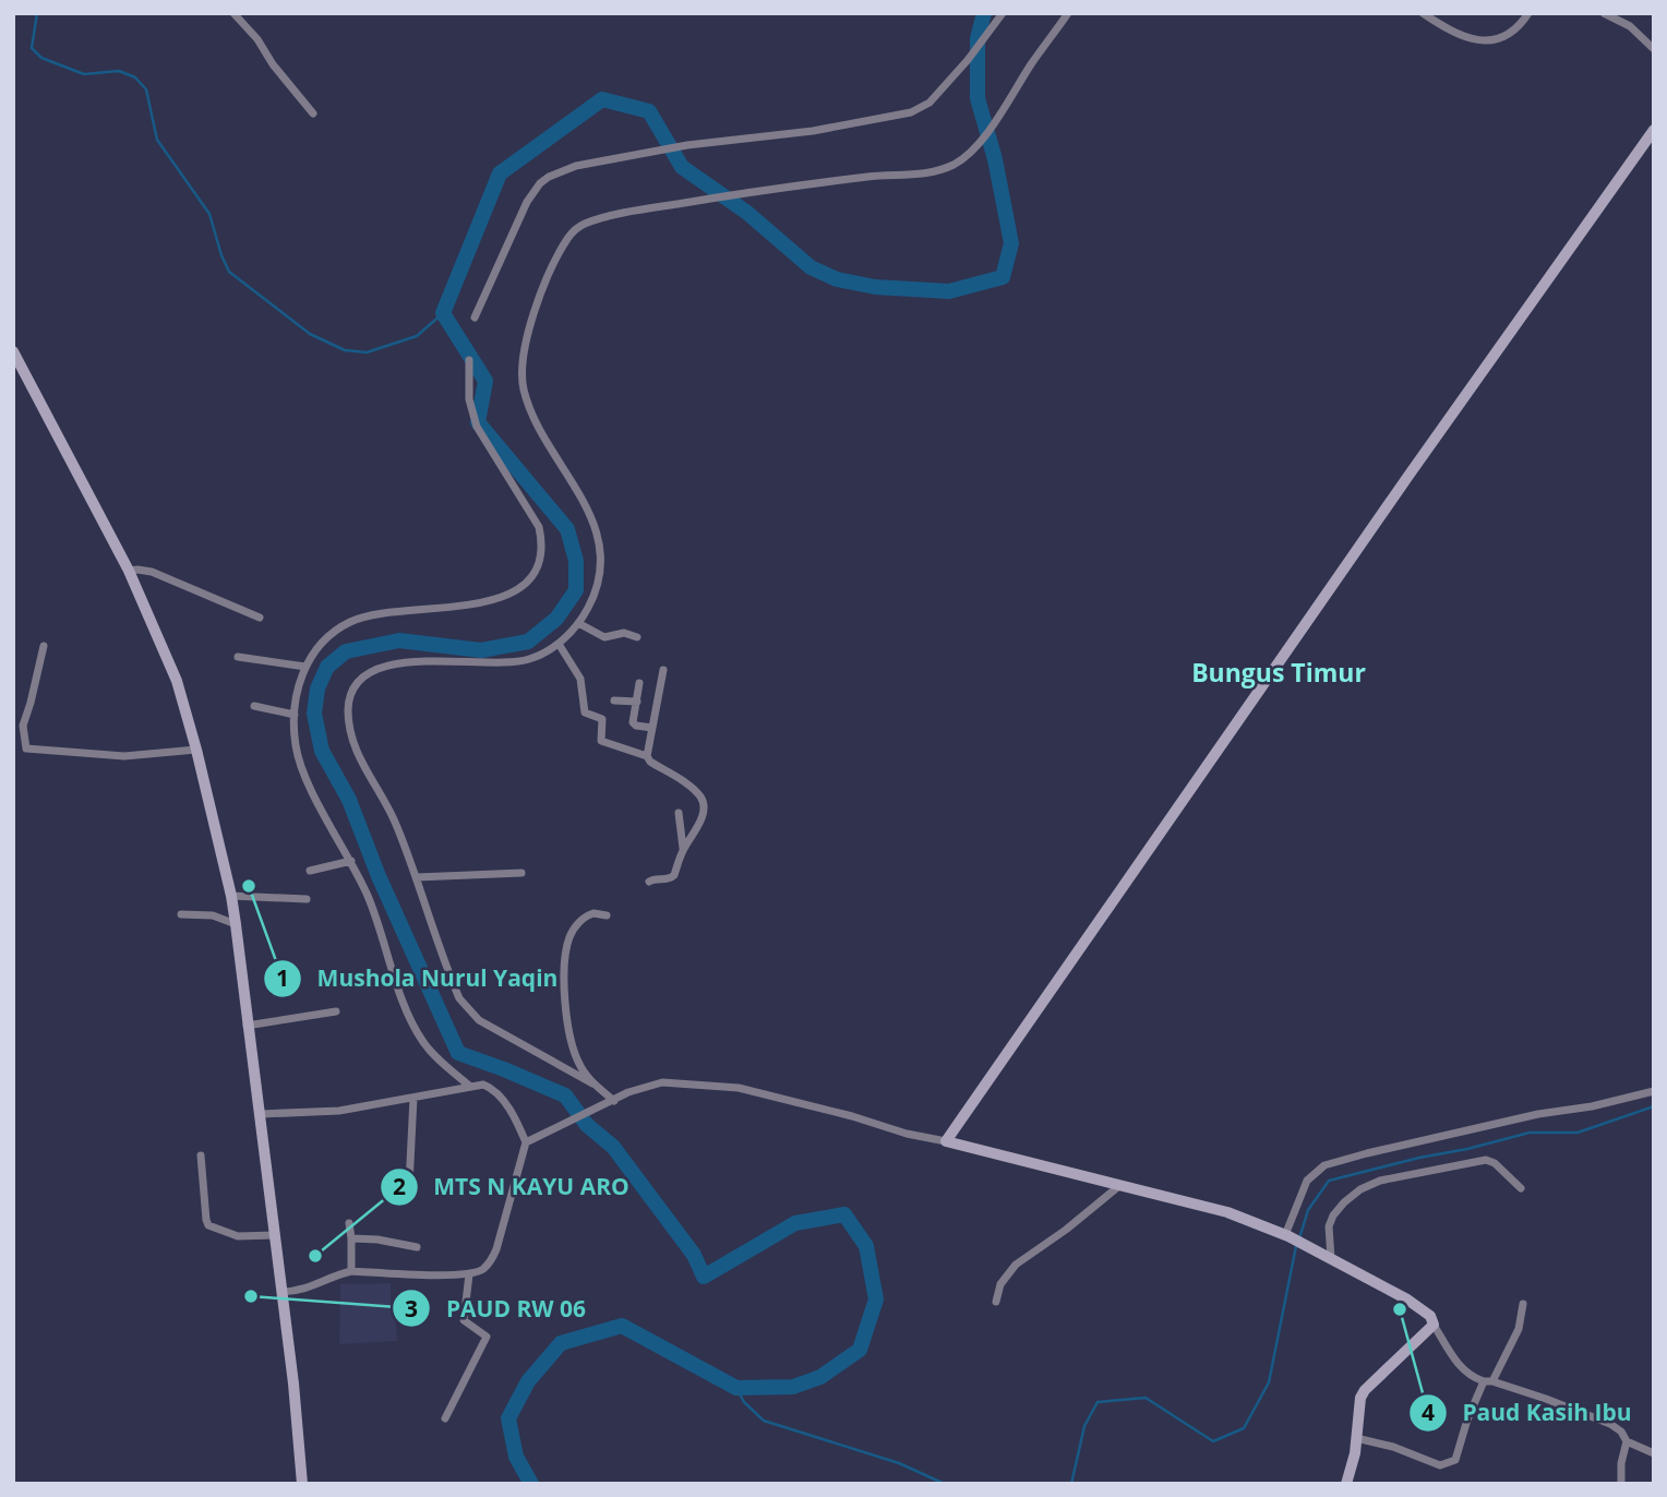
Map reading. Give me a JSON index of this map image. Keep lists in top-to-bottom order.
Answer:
{
  "districts": ["Bungus Timur"],
  "places": [
    "Mushola Nurul Yaqin",
    "MTS N KAYU ARO",
    "PAUD RW 06",
    "Paud Kasih Ibu"
  ]
}
